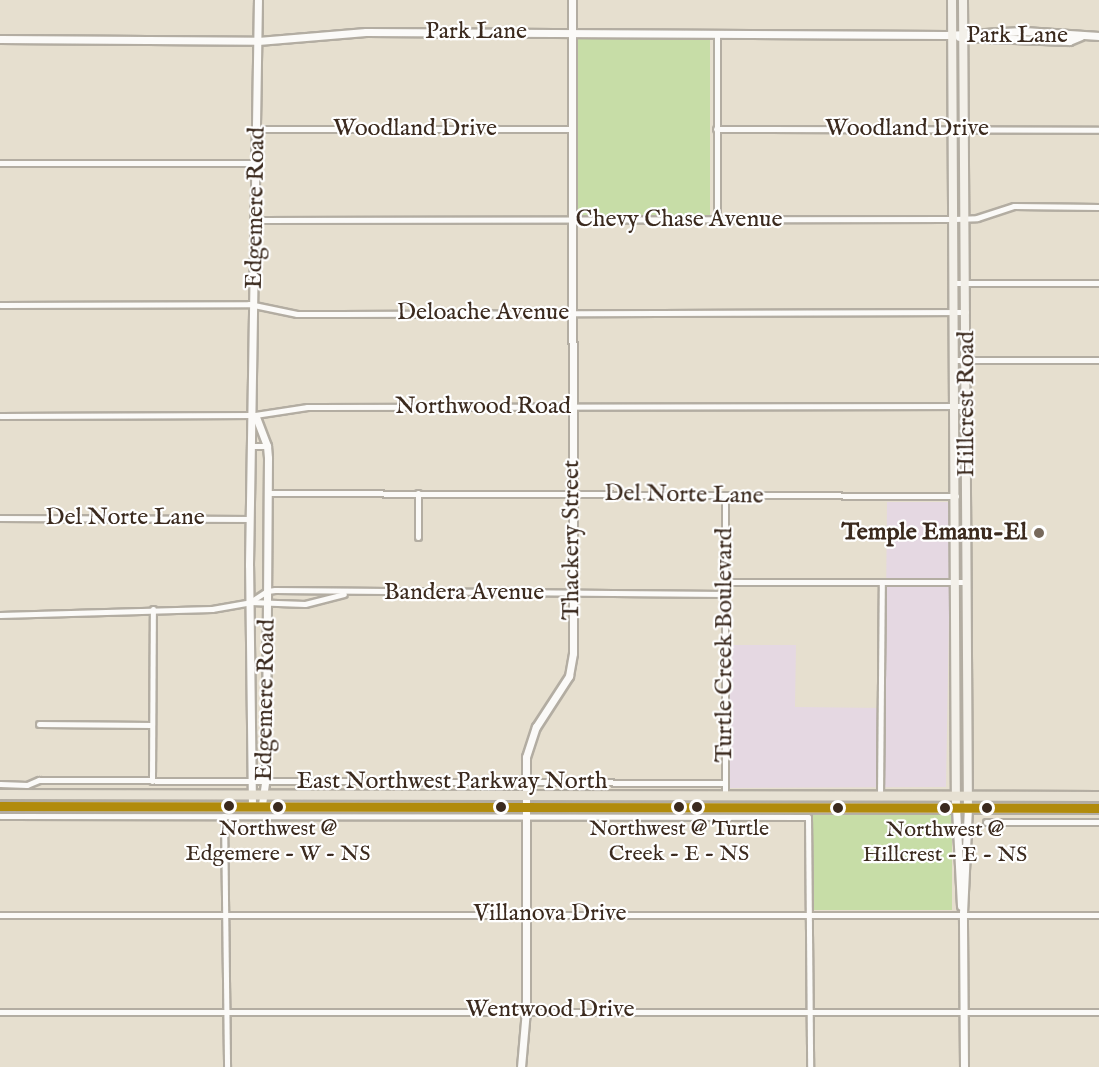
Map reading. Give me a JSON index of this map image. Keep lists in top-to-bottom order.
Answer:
{
  "streets": {
    "main road": ["Hillcrest Road"],
    "street": [
      "Park Lane",
      "Woodland Drive",
      "Edgemere Road",
      "Chevy Chase Avenue",
      "Deloache Avenue",
      "Northwood Road",
      "Del Norte Lane",
      "Thackery Street",
      "Bandera Avenue",
      "Turtle Creek Boulevard",
      "East Northwest Parkway North",
      "Villanova Drive",
      "Wentwood Drive"
    ]
  },
  "crossings": [
    ["Park Lane", "Edgemere Road"],
    ["Park Lane", "Hillcrest Road"],
    ["Park Lane", "Thackery Street"],
    ["Woodland Drive", "Edgemere Road"],
    ["Woodland Drive", "Hillcrest Road"],
    ["Woodland Drive", "Thackery Street"],
    ["Edgemere Road", "Chevy Chase Avenue"],
    ["Edgemere Road", "Deloache Avenue"],
    ["Edgemere Road", "Northwood Road"],
    ["Edgemere Road", "Del Norte Lane"],
    ["Edgemere Road", "Bandera Avenue"],
    ["Edgemere Road", "East Northwest Parkway North"],
    ["Chevy Chase Avenue", "Hillcrest Road"],
    ["Chevy Chase Avenue", "Thackery Street"],
    ["Deloache Avenue", "Hillcrest Road"],
    ["Deloache Avenue", "Thackery Street"],
    ["Hillcrest Road", "Northwood Road"],
    ["Hillcrest Road", "Del Norte Lane"],
    ["Northwood Road", "Thackery Street"],
    ["Del Norte Lane", "Thackery Street"],
    ["Del Norte Lane", "Turtle Creek Boulevard"],
    ["Thackery Street", "Bandera Avenue"],
    ["Thackery Street", "East Northwest Parkway North"],
    ["Thackery Street", "Villanova Drive"],
    ["Thackery Street", "Wentwood Drive"],
    ["Bandera Avenue", "Turtle Creek Boulevard"],
    ["Turtle Creek Boulevard", "East Northwest Parkway North"]
  ],
  "places": [
    "Temple Emanu-El",
    "Northwest @ Edgemere - W - NS",
    "Northwest @ Turtle Creek - E - NS",
    "Northwest @ Hillcrest - E - NS"
  ]
}
